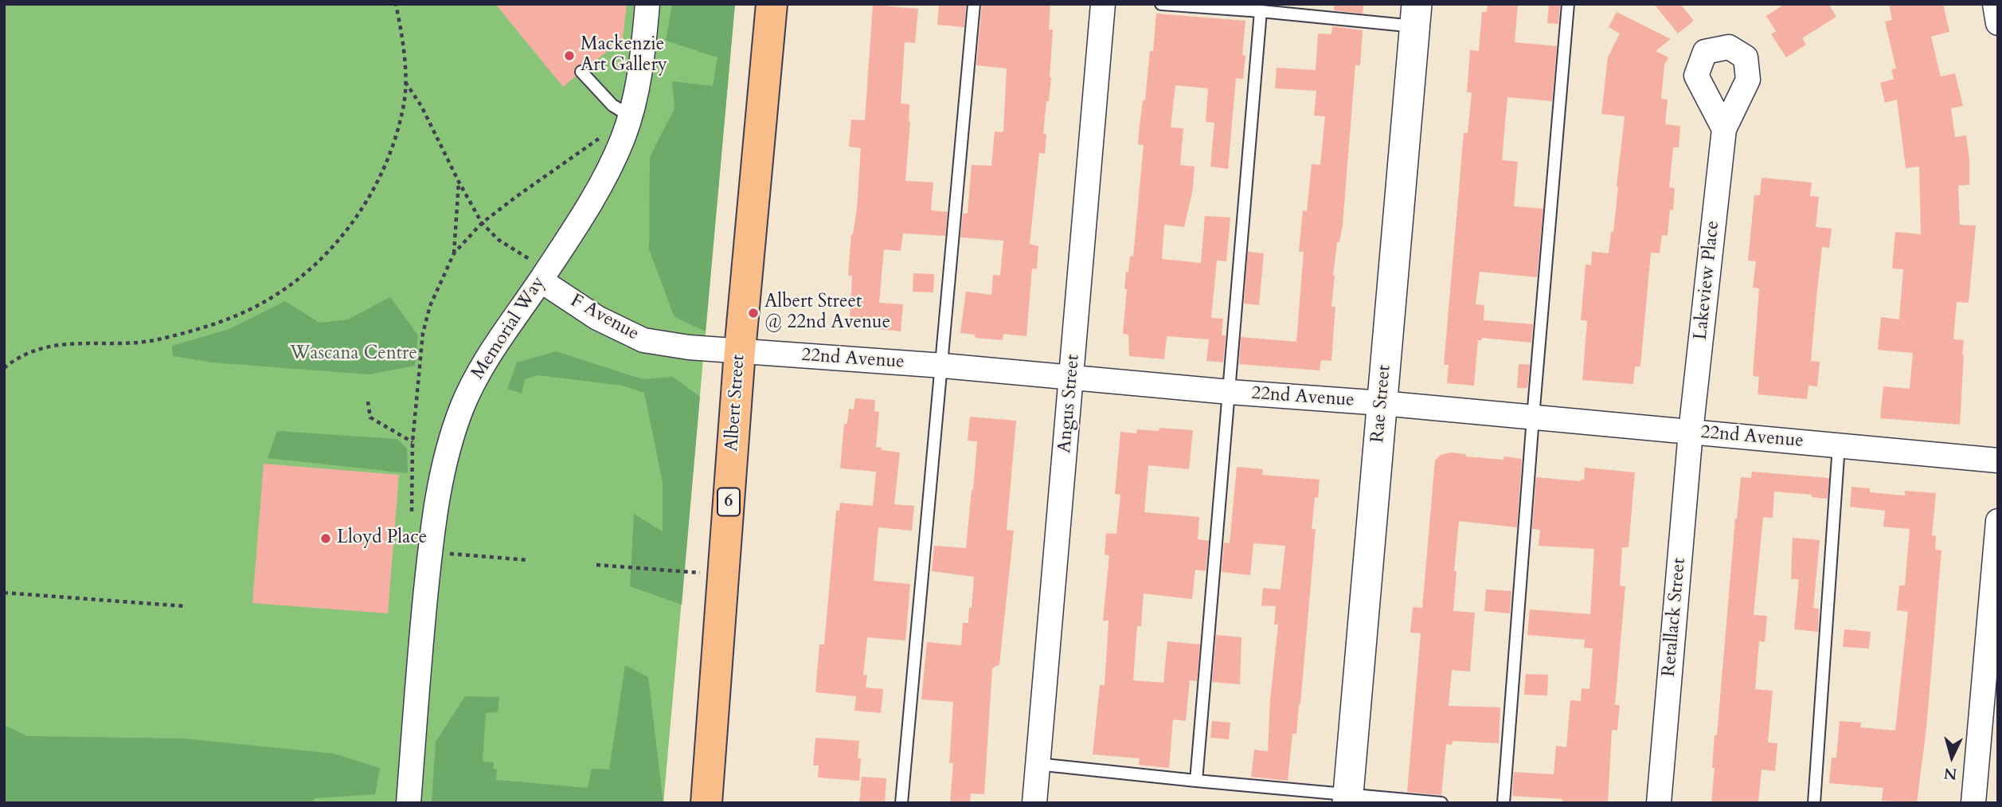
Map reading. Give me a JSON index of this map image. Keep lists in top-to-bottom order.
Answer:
{
  "streets": {
    "main road": ["Albert Street", "6"],
    "street": [
      "Lakeview Place",
      "F Avenue",
      "Memorial Way",
      "22nd Avenue",
      "Angus Street",
      "Rae Street",
      "Retallack Street"
    ]
  },
  "crossings": [
    ["Lakeview Place", "22nd Avenue"],
    ["Lakeview Place", "Retallack Street"],
    ["F Avenue", "Memorial Way"],
    ["F Avenue", "22nd Avenue"],
    ["F Avenue", "Albert Street"],
    ["22nd Avenue", "Albert Street"],
    ["22nd Avenue", "Angus Street"],
    ["22nd Avenue", "Rae Street"],
    ["22nd Avenue", "Retallack Street"]
  ],
  "parks": ["Wascana Centre"],
  "places": ["Mackenzie Art Gallery", "Albert Street @ 22nd Avenue", "Lloyd Place"],
  "north": "bottom"
}
